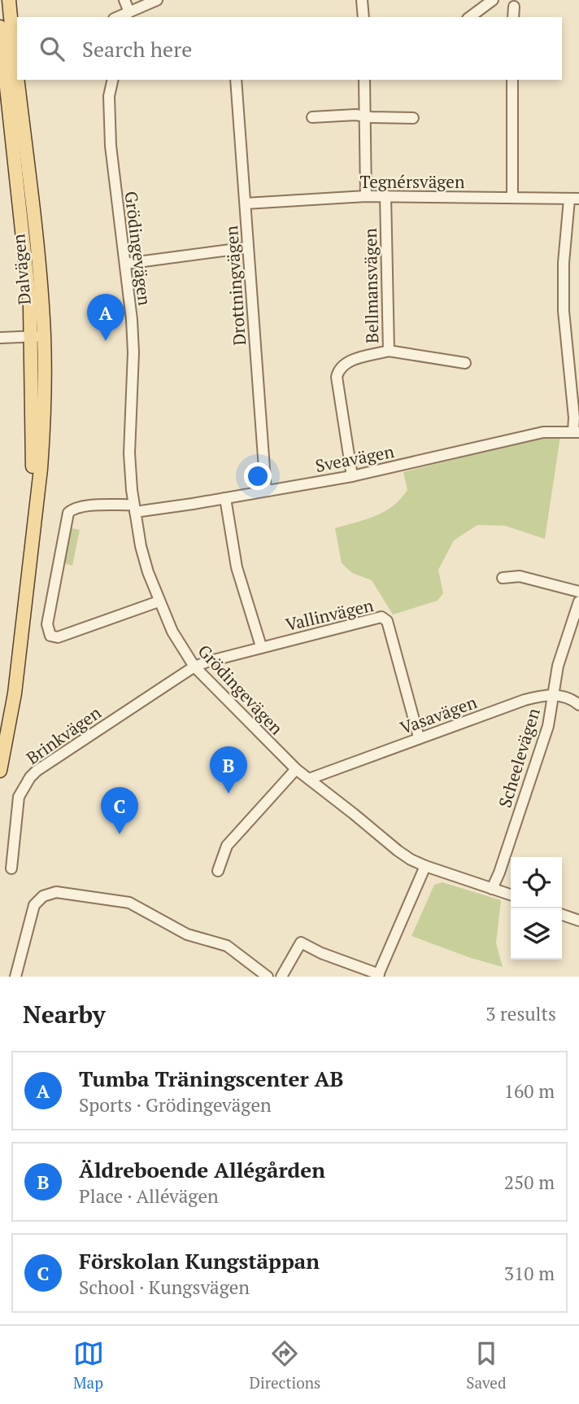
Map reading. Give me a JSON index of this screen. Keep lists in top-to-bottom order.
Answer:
{
  "streets": {
    "main road": ["Dalvägen"],
    "street": [
      "Tegnérsvägen",
      "Grödingevägen",
      "Drottningvägen",
      "Bellmansvägen",
      "Sveavägen",
      "Vallinvägen",
      "Vasavägen",
      "Brinkvägen",
      "Scheelevägen"
    ]
  },
  "crossings": [
    ["Tegnérsvägen", "Drottningvägen"],
    ["Tegnérsvägen", "Bellmansvägen"],
    ["Grödingevägen", "Sveavägen"],
    ["Grödingevägen", "Vallinvägen"],
    ["Grödingevägen", "Vasavägen"],
    ["Grödingevägen", "Brinkvägen"],
    ["Grödingevägen", "Scheelevägen"],
    ["Drottningvägen", "Sveavägen"],
    ["Bellmansvägen", "Sveavägen"],
    ["Vallinvägen", "Vasavägen"],
    ["Vallinvägen", "Brinkvägen"],
    ["Vasavägen", "Scheelevägen"]
  ],
  "page": {
    "search": "Search here",
    "pins": ["A", "B", "C"],
    "heading": ["Nearby", "3 results"],
    "list": [
      {
        "mark": "A",
        "name": "Tumba Träningscenter AB",
        "note": "Sports · Grödingevägen",
        "value": "160 m"
      },
      {
        "mark": "B",
        "name": "Äldreboende Allégården",
        "note": "Place · Allévägen",
        "value": "250 m"
      },
      {
        "mark": "C",
        "name": "Förskolan Kungstäppan",
        "note": "School · Kungsvägen",
        "value": "310 m"
      }
    ],
    "nav": ["Map", "Directions", "Saved"]
  }
}
